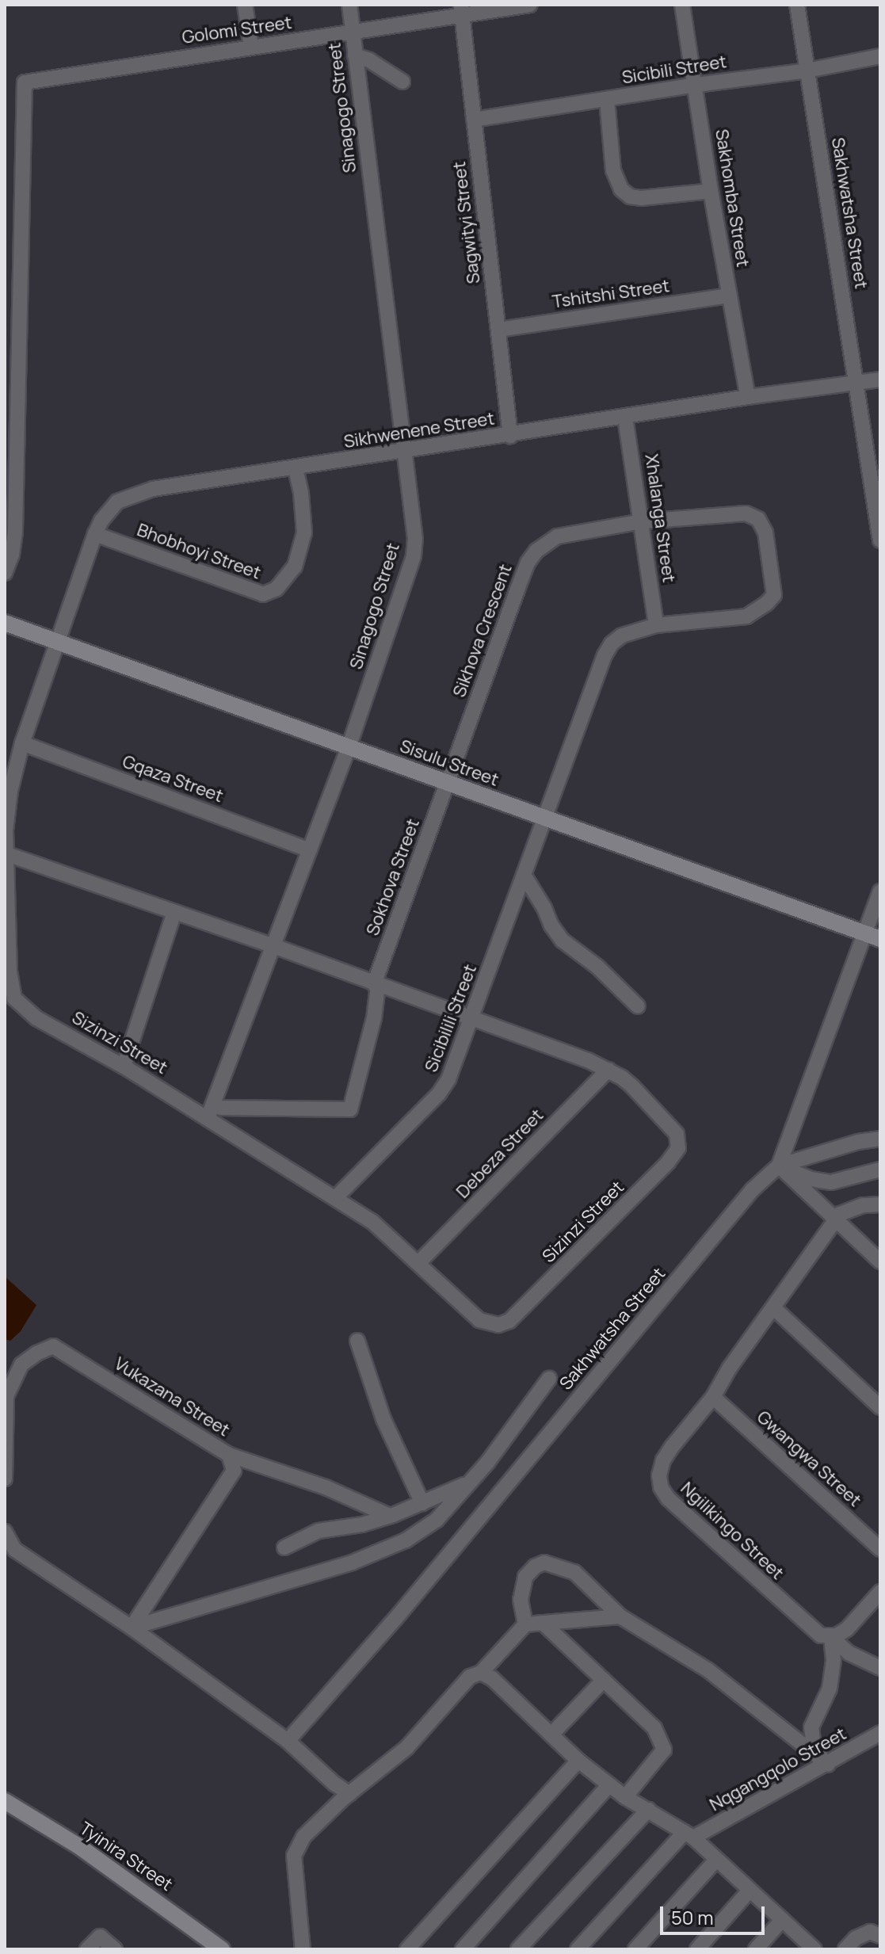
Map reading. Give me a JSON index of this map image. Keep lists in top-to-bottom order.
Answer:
{
  "streets": {
    "street": [
      "Golomi Street",
      "Sicibili Street",
      "Sinagogo Street",
      "Sakhomba Street",
      "Sakhwatsha Street",
      "Sagwityi Street",
      "Tshitshi Street",
      "Sikhwenene Street",
      "Xhalanga Street",
      "Bhobhoyi Street",
      "Sikhova Crescent",
      "Sisulu Street",
      "Gqaza Street",
      "Sokhova Street",
      "Sicibilili Street",
      "Sizinzi Street",
      "Debeza Street",
      "Vukazana Street",
      "Gwangwa Street",
      "Ngilikingo Street",
      "Nqgangqolo Street",
      "Tyinira Street"
    ]
  },
  "crossings": [
    ["Golomi Street", "Sinagogo Street"],
    ["Golomi Street", "Sagwityi Street"],
    ["Sicibili Street", "Sakhomba Street"],
    ["Sicibili Street", "Sakhwatsha Street"],
    ["Sicibili Street", "Sagwityi Street"],
    ["Sinagogo Street", "Sikhwenene Street"],
    ["Sinagogo Street", "Sisulu Street"],
    ["Sinagogo Street", "Gqaza Street"],
    ["Sinagogo Street", "Sizinzi Street"],
    ["Sakhomba Street", "Tshitshi Street"],
    ["Sakhomba Street", "Sikhwenene Street"],
    ["Sakhwatsha Street", "Sikhwenene Street"],
    ["Sakhwatsha Street", "Sisulu Street"],
    ["Sagwityi Street", "Tshitshi Street"],
    ["Sagwityi Street", "Sikhwenene Street"],
    ["Sikhwenene Street", "Xhalanga Street"],
    ["Sikhwenene Street", "Bhobhoyi Street"],
    ["Sikhwenene Street", "Sisulu Street"],
    ["Sikhwenene Street", "Sizinzi Street"],
    ["Xhalanga Street", "Sikhova Crescent"],
    ["Sikhova Crescent", "Sisulu Street"],
    ["Sikhova Crescent", "Sokhova Street"],
    ["Sikhova Crescent", "Sicibilili Street"],
    ["Sisulu Street", "Sokhova Street"],
    ["Sisulu Street", "Sicibilili Street"],
    ["Sisulu Street", "Sizinzi Street"],
    ["Gqaza Street", "Sizinzi Street"],
    ["Sokhova Street", "Sizinzi Street"],
    ["Sicibilili Street", "Sizinzi Street"],
    ["Sizinzi Street", "Debeza Street"],
    ["Gwangwa Street", "Ngilikingo Street"]
  ],
  "scale_bar": "50 m"
}
